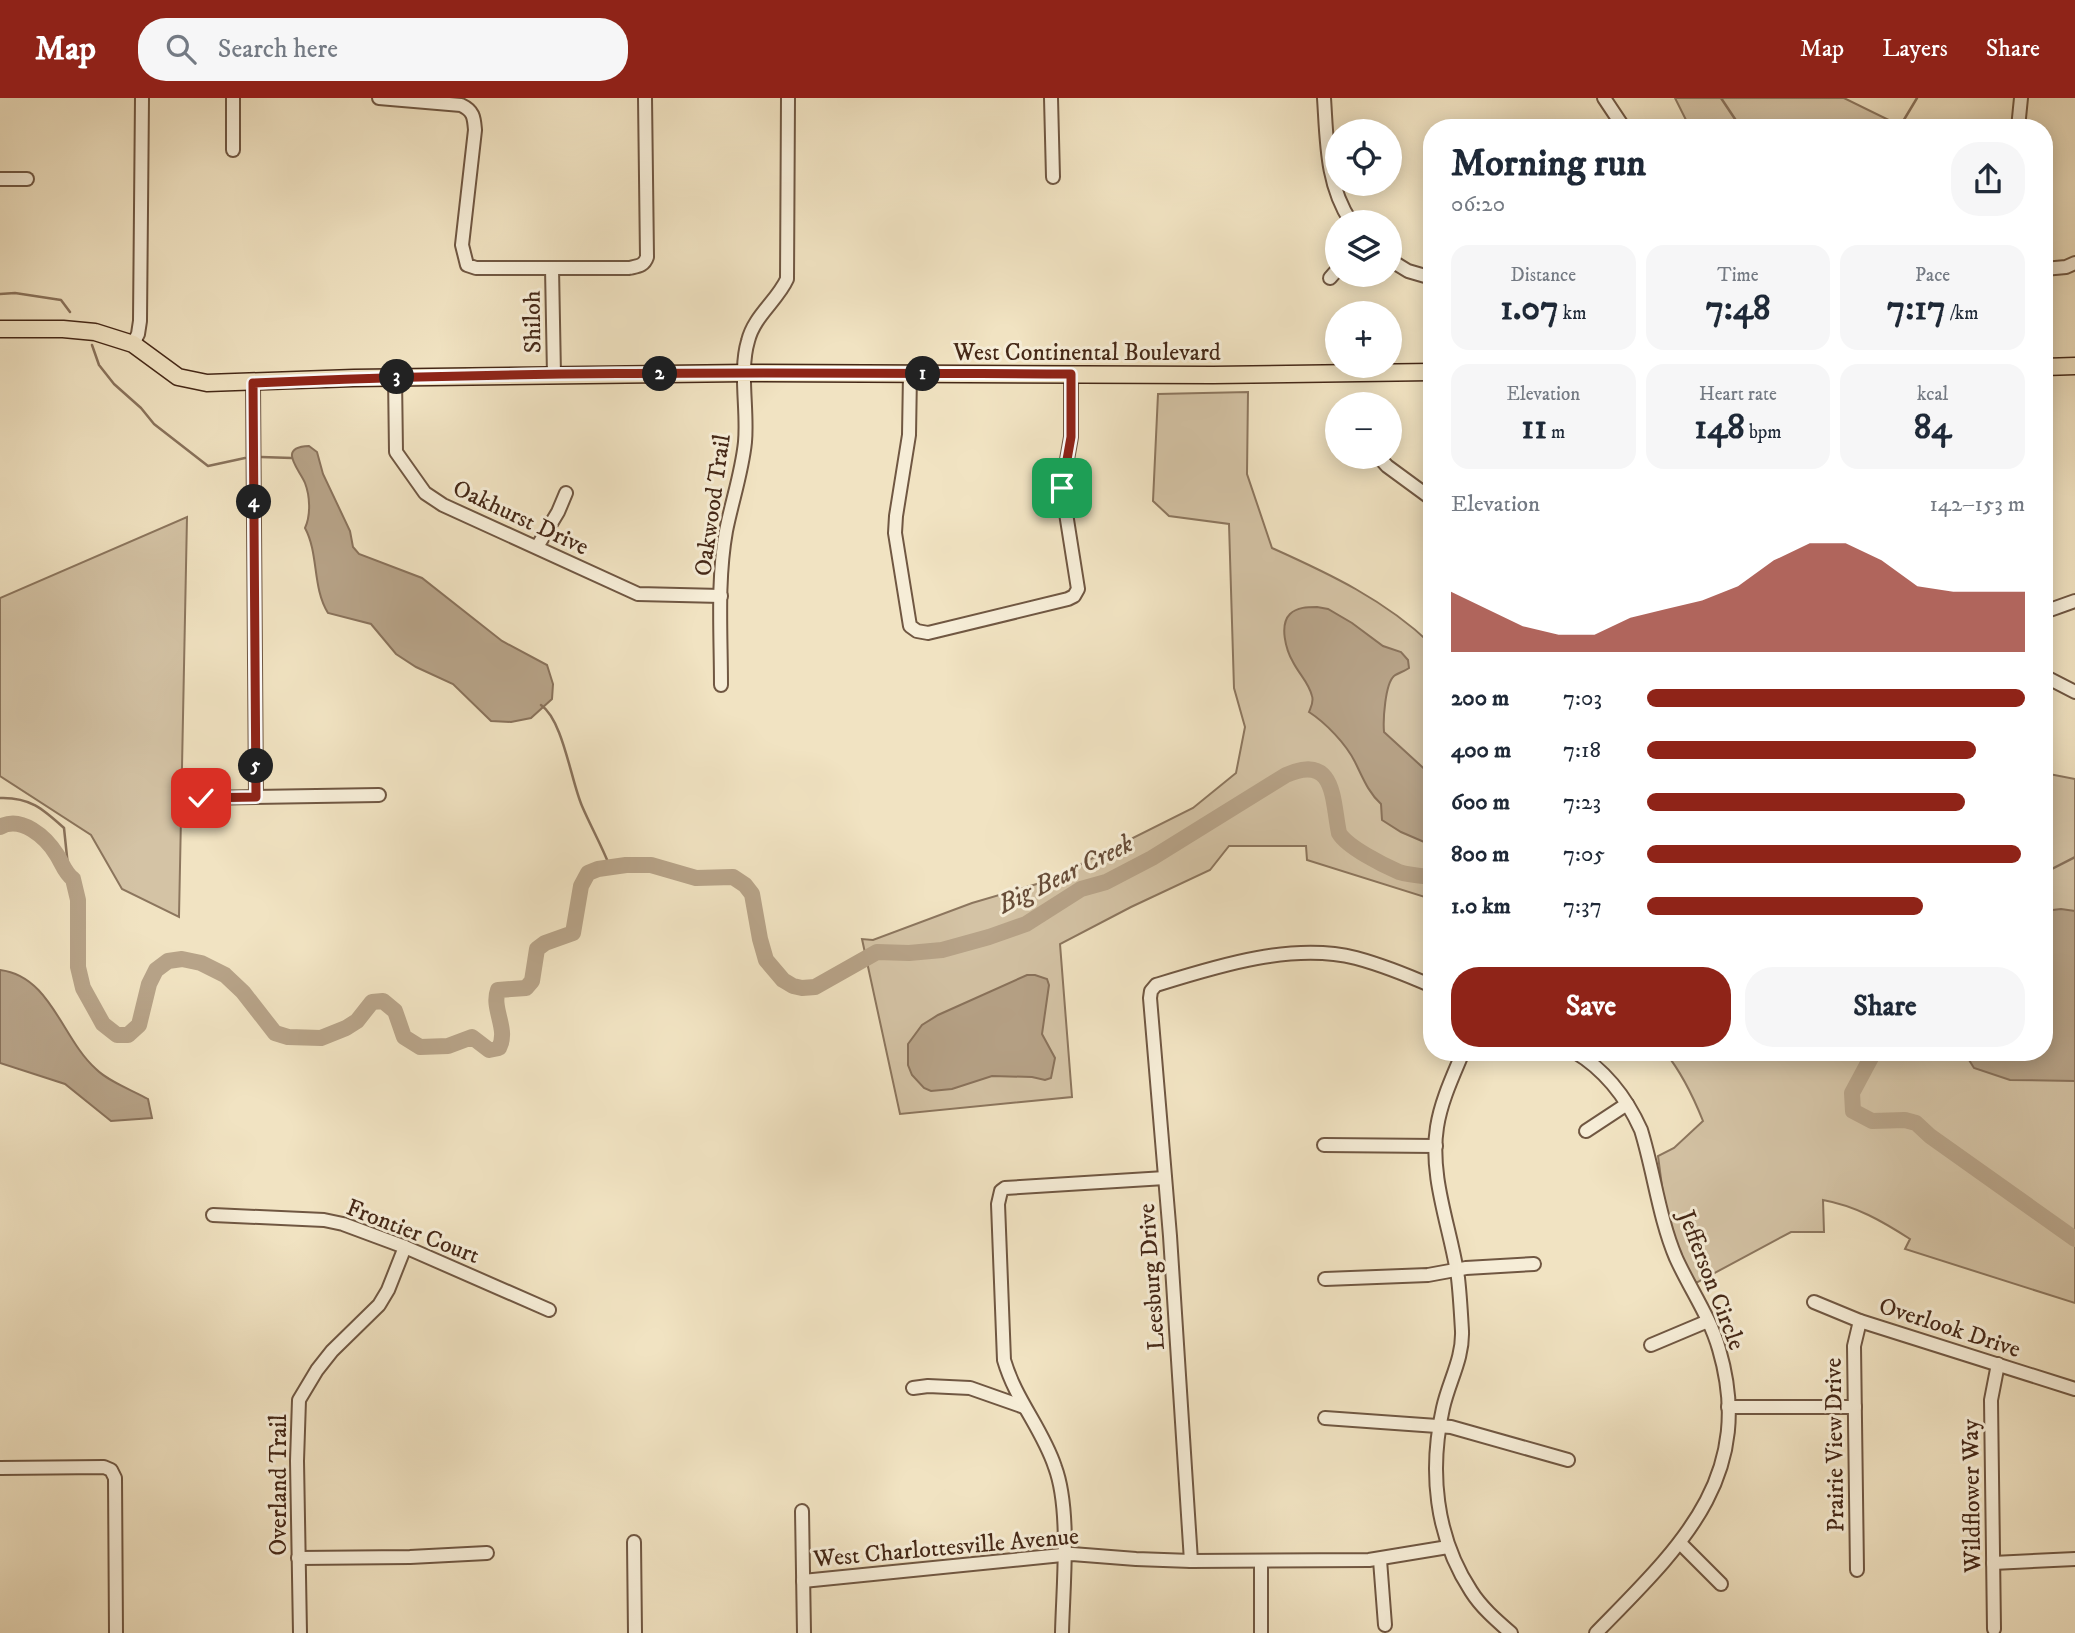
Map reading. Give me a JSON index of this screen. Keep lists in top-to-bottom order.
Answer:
{
  "streets": {
    "main road": ["West Continental Boulevard"],
    "street": [
      "Shiloh",
      "Oakwood Trail",
      "Oakhurst Drive",
      "Frontier Court",
      "Leesburg Drive",
      "Jefferson Circle",
      "Overlook Drive",
      "Prairie View Drive",
      "Overland Trail",
      "Wildflower Way",
      "West Charlottesville Avenue"
    ]
  },
  "crossings": [
    ["Shiloh", "West Continental Boulevard"],
    ["West Continental Boulevard", "Oakwood Trail"],
    ["West Continental Boulevard", "Oakhurst Drive"],
    ["Oakwood Trail", "Oakhurst Drive"],
    ["Frontier Court", "Overland Trail"],
    ["Leesburg Drive", "West Charlottesville Avenue"],
    ["Overlook Drive", "Prairie View Drive"],
    ["Overlook Drive", "Wildflower Way"]
  ],
  "water": ["Big Bear Creek"],
  "page": {
    "header": "Map",
    "search": "Search here",
    "nav": ["Map", "Layers", "Share"],
    "map_buttons": ["+", "−"],
    "heading": ["Morning run", "06:20"],
    "stats": [
      ["Distance", "1.07 km"],
      ["Time", "7:48"],
      ["Pace", "7:17 /km"],
      ["Elevation", "11 m"],
      ["Heart rate", "148 bpm"],
      ["kcal", "84"]
    ],
    "pins": [
      "1",
      "2",
      "3",
      "4",
      "5"
    ],
    "chart": ["Elevation", "142–153 m"],
    "list": [
      {
        "name": "200 m",
        "note": "7:03"
      },
      {
        "name": "400 m",
        "note": "7:18"
      },
      {
        "name": "600 m",
        "note": "7:23"
      },
      {
        "name": "800 m",
        "note": "7:05"
      },
      {
        "name": "1.0 km",
        "note": "7:37"
      }
    ],
    "buttons": ["Save", "Share"]
  }
}
